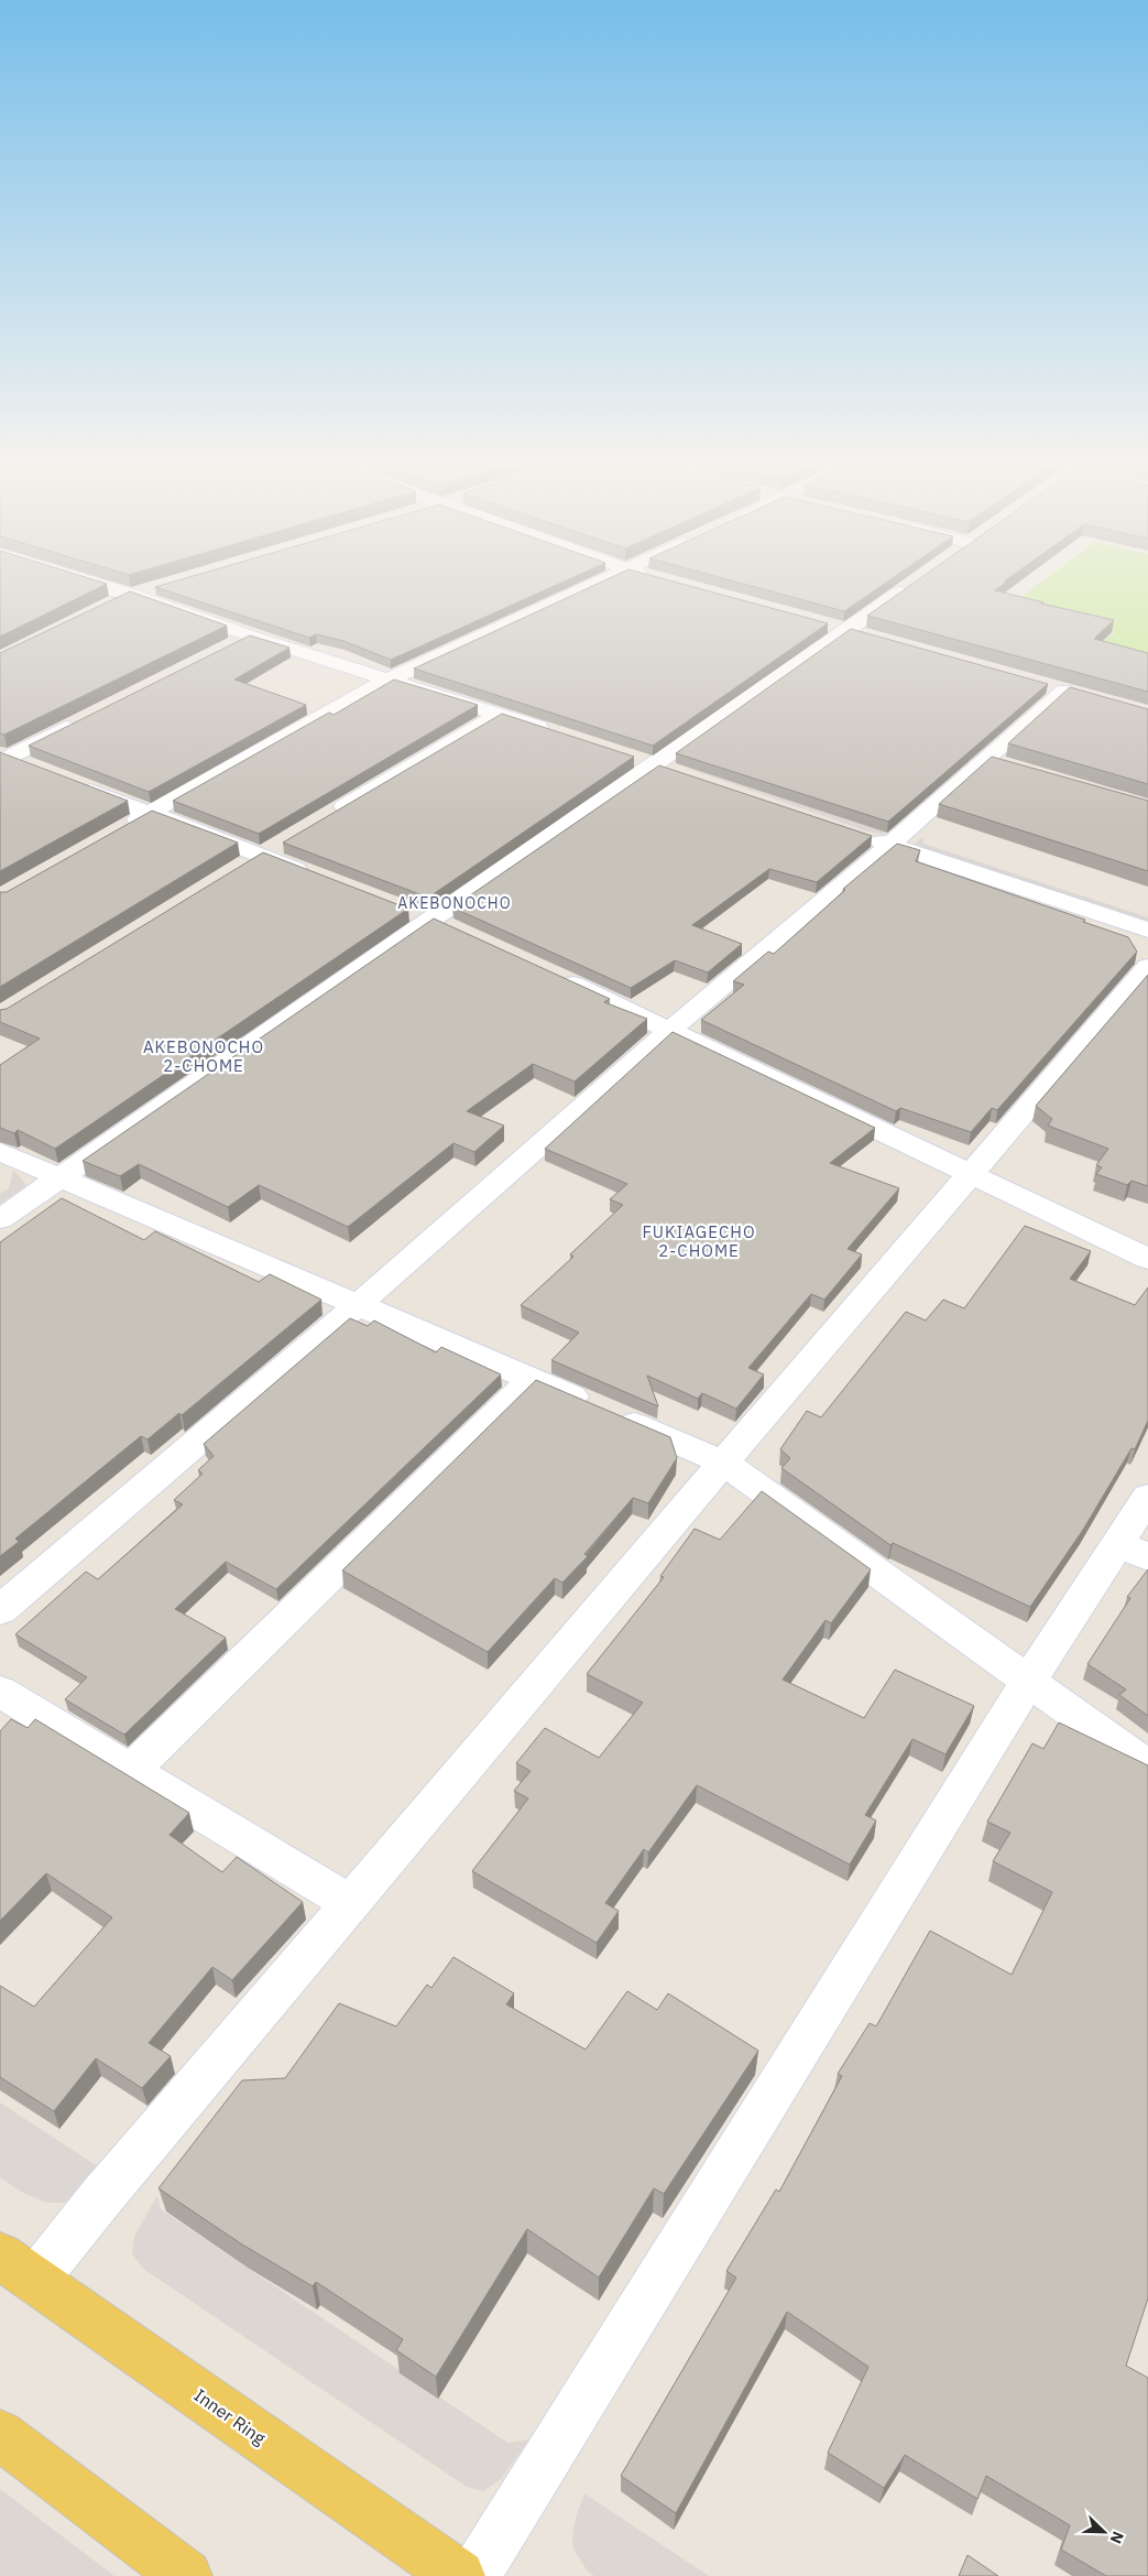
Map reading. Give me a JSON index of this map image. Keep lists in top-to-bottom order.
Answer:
{
  "streets": {
    "main road": ["Inner Ring"]
  },
  "districts": ["AKEBONOCHO", "AKEBONOCHO 2-CHOME", "FUKIAGECHO 2-CHOME"],
  "north": "bottom right"
}
